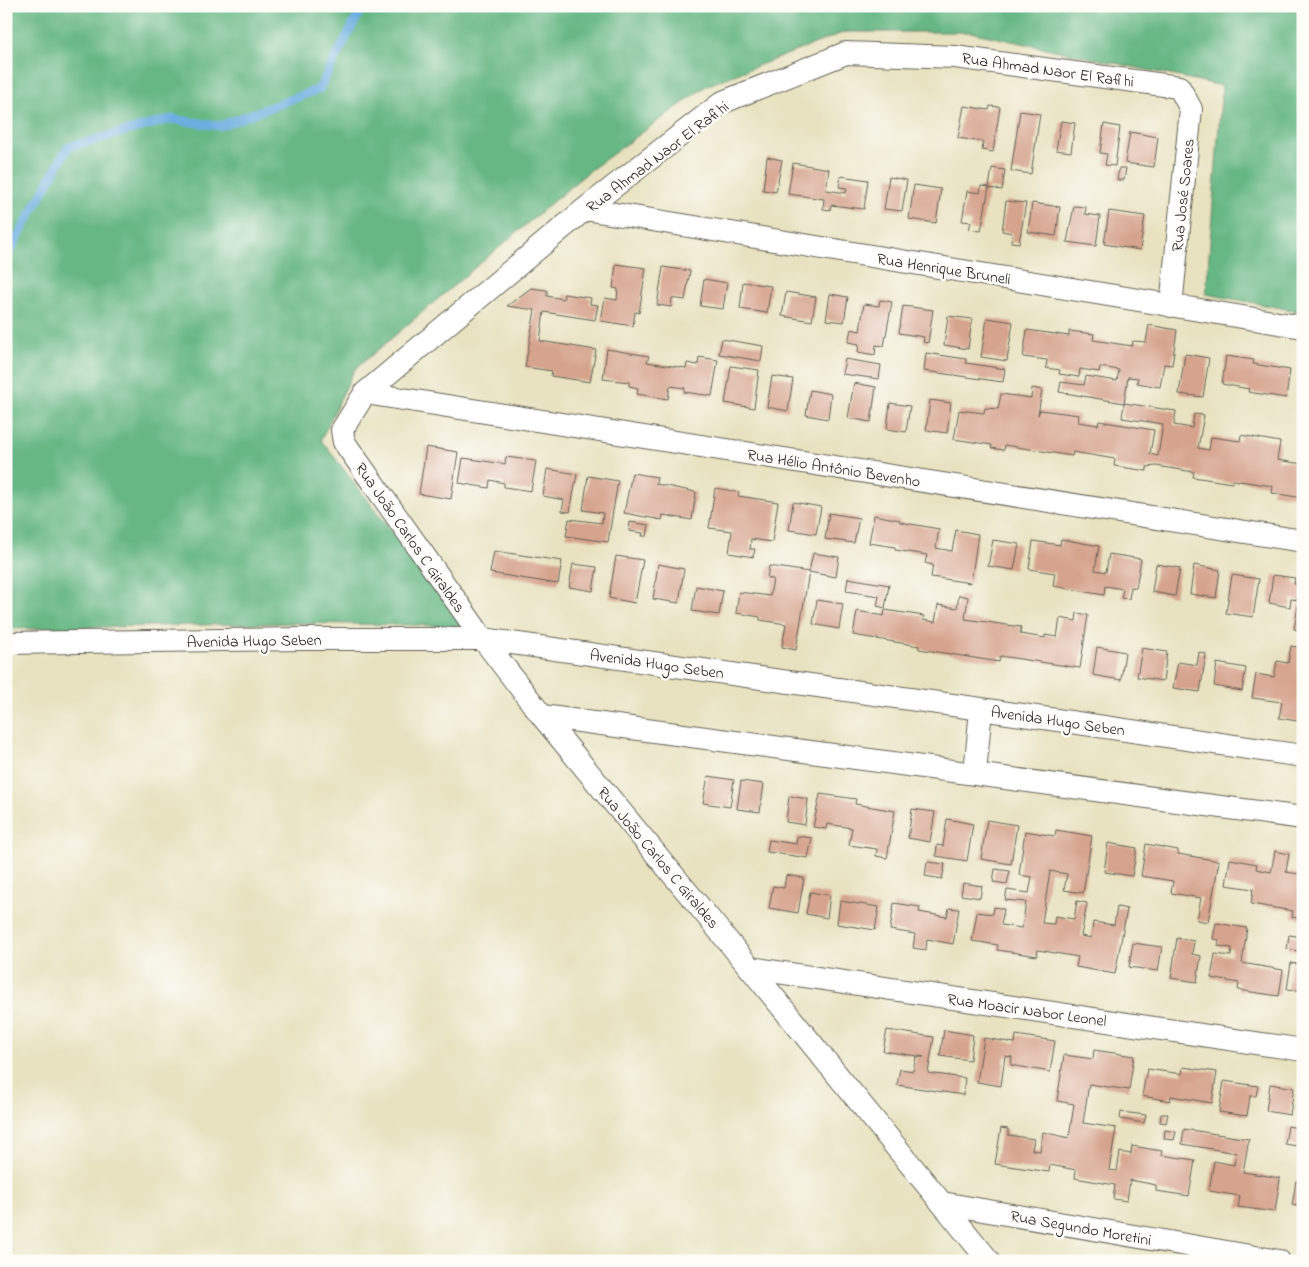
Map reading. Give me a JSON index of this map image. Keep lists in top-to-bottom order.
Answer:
{
  "streets": {
    "street": [
      "Rua Ahmad Naor El Rafihi",
      "Rua José Soares",
      "Rua Henrique Bruneli",
      "Rua Hélio Antônio Bevenho",
      "Rua João Carlos C Giraldes",
      "Avenida Hugo Seben",
      "Rua Moacir Nabor Leonel",
      "Rua Segundo Moretini"
    ]
  },
  "crossings": [
    ["Rua Ahmad Naor El Rafihi", "Rua José Soares"],
    ["Rua Ahmad Naor El Rafihi", "Rua Henrique Bruneli"],
    ["Rua Ahmad Naor El Rafihi", "Rua Hélio Antônio Bevenho"],
    ["Rua Ahmad Naor El Rafihi", "Rua João Carlos C Giraldes"],
    ["Rua José Soares", "Rua Henrique Bruneli"],
    ["Rua João Carlos C Giraldes", "Avenida Hugo Seben"],
    ["Rua João Carlos C Giraldes", "Rua Moacir Nabor Leonel"],
    ["Rua João Carlos C Giraldes", "Rua Segundo Moretini"]
  ]
}
